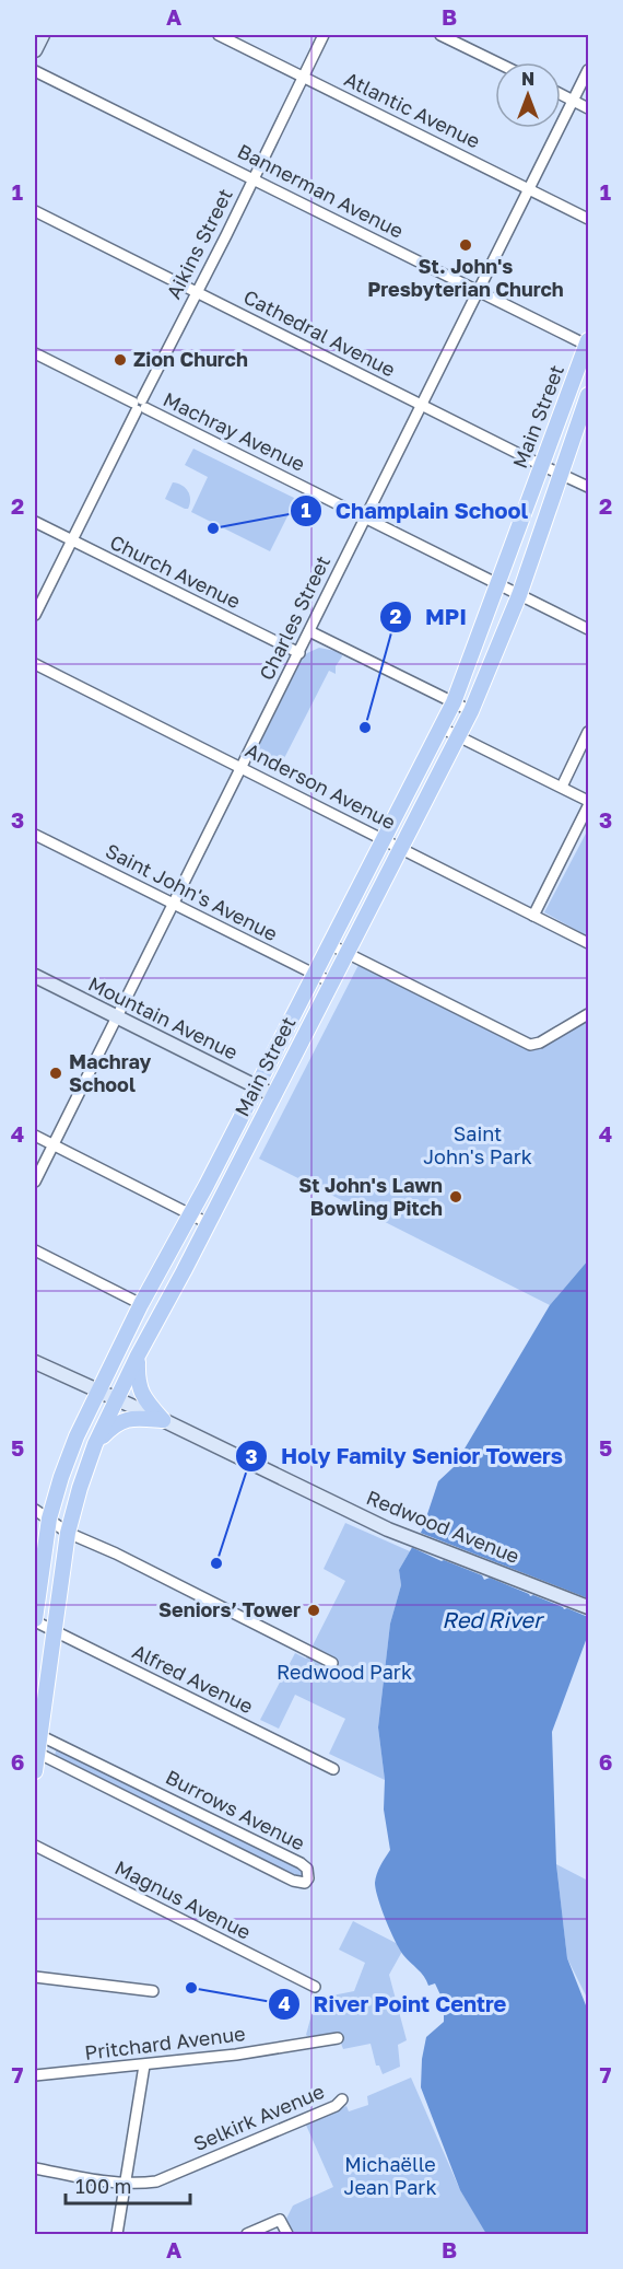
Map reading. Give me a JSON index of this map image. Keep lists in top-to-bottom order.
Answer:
{
  "streets": {
    "main road": ["Main Street", "Mountain Avenue", "Redwood Avenue"],
    "street": [
      "Atlantic Avenue",
      "Bannerman Avenue",
      "Aikins Street",
      "Cathedral Avenue",
      "Machray Avenue",
      "Church Avenue",
      "Charles Street",
      "Anderson Avenue",
      "Saint John's Avenue",
      "Alfred Avenue",
      "Burrows Avenue",
      "Magnus Avenue",
      "Pritchard Avenue",
      "Selkirk Avenue"
    ]
  },
  "crossings": [
    ["Atlantic Avenue", "Aikins Street"],
    ["Atlantic Avenue", "Charles Street"],
    ["Bannerman Avenue", "Aikins Street"],
    ["Bannerman Avenue", "Main Street"],
    ["Bannerman Avenue", "Charles Street"],
    ["Aikins Street", "Cathedral Avenue"],
    ["Aikins Street", "Machray Avenue"],
    ["Aikins Street", "Church Avenue"],
    ["Cathedral Avenue", "Main Street"],
    ["Cathedral Avenue", "Charles Street"],
    ["Main Street", "Machray Avenue"],
    ["Main Street", "Anderson Avenue"],
    ["Main Street", "Saint John's Avenue"],
    ["Main Street", "Mountain Avenue"],
    ["Main Street", "Redwood Avenue"],
    ["Main Street", "Alfred Avenue"],
    ["Main Street", "Burrows Avenue"],
    ["Machray Avenue", "Charles Street"],
    ["Church Avenue", "Charles Street"],
    ["Charles Street", "Anderson Avenue"],
    ["Charles Street", "Saint John's Avenue"],
    ["Charles Street", "Mountain Avenue"]
  ],
  "water": ["Red River"],
  "parks": ["Saint John's Park", "Redwood Park", "Michaëlle Jean Park"],
  "places": [
    "St. John's Presbyterian Church",
    "Zion Church",
    "Champlain School",
    "MPI",
    "Machray School",
    "St John's Lawn Bowling Pitch",
    "Holy Family Senior Towers",
    "Seniors’ Tower",
    "River Point Centre"
  ],
  "scale_bar": "100 m",
  "north": "top",
  "grid": {
    "columns": ["A", "B"],
    "rows": [
      "1",
      "2",
      "3",
      "4",
      "5",
      "6",
      "7"
    ]
  }
}
